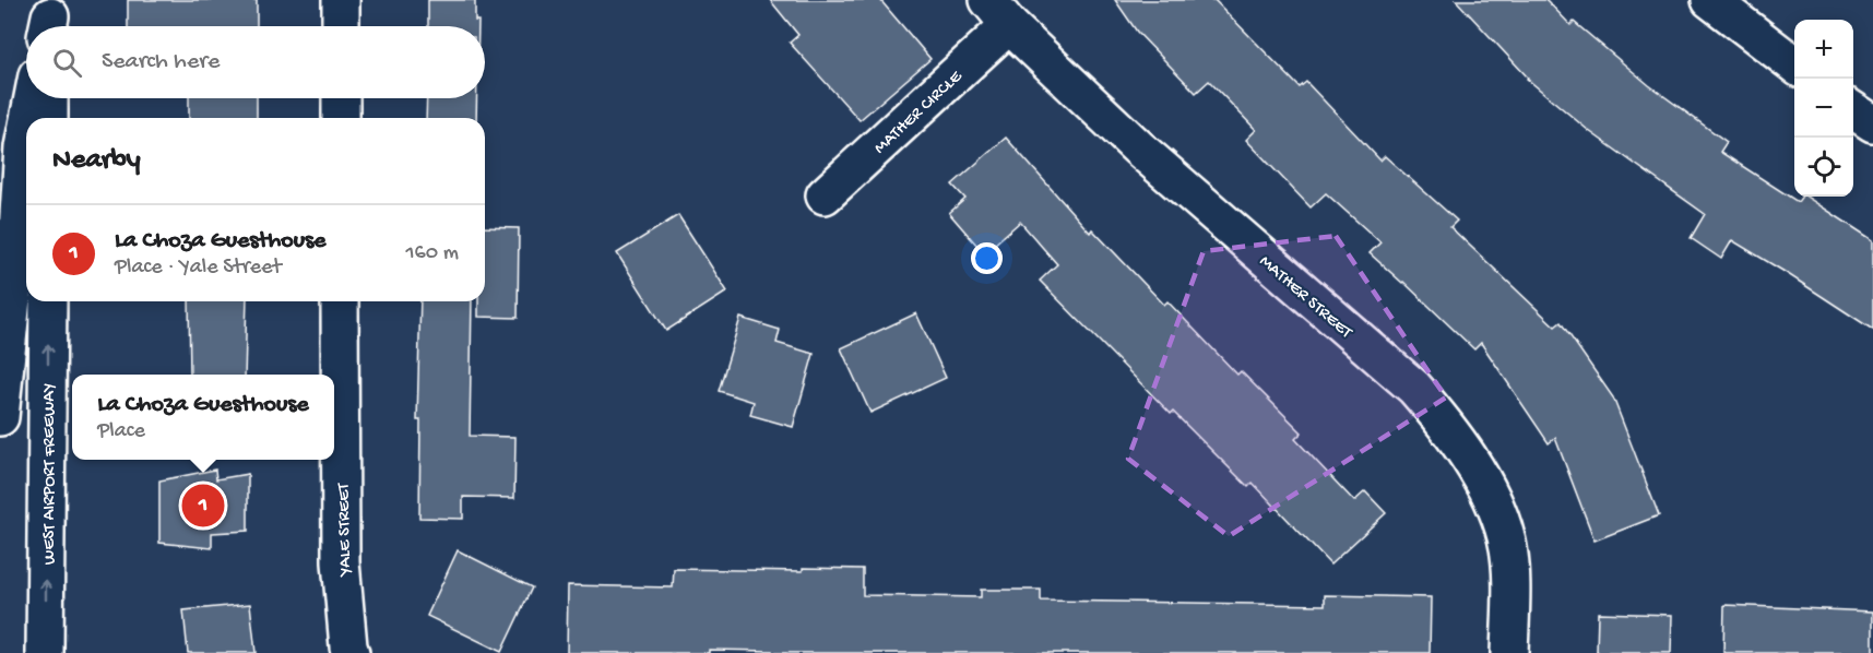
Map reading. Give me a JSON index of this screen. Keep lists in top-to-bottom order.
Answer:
{
  "streets": {
    "main road": [
      "MATHER CIRCLE",
      "MATHER STREET",
      "WEST AIRPORT FREEWAY",
      "YALE STREET"
    ]
  },
  "crossings": [
    ["MATHER CIRCLE", "MATHER STREET"]
  ],
  "page": {
    "map_buttons": ["+", "−"],
    "search": "Search here",
    "heading": "Nearby",
    "list": [
      {
        "mark": "1",
        "name": "La Choza Guesthouse",
        "note": "Place · Yale Street",
        "value": "160 m"
      }
    ],
    "popup": ["La Choza Guesthouse", "Place"],
    "pins": "1"
  }
}
